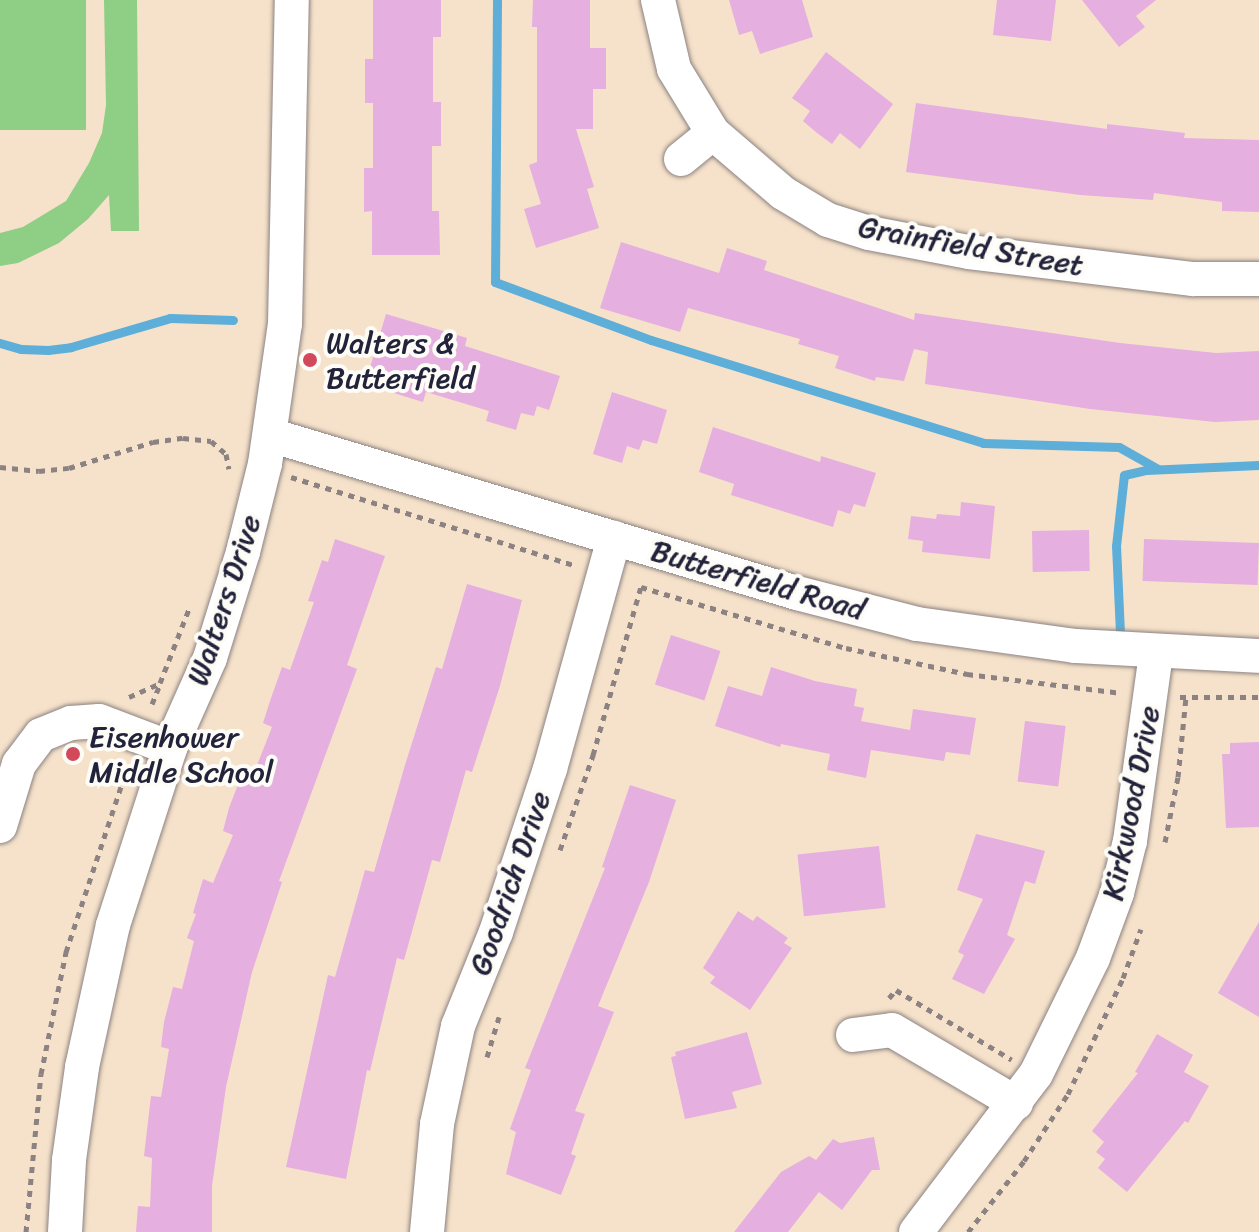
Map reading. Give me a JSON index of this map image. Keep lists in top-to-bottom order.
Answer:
{
  "streets": {
    "street": [
      "Grainfield Street",
      "Butterfield Road",
      "Walters Drive",
      "Kirkwood Drive",
      "Goodrich Drive"
    ]
  },
  "crossings": [
    ["Butterfield Road", "Walters Drive"],
    ["Butterfield Road", "Kirkwood Drive"],
    ["Butterfield Road", "Goodrich Drive"]
  ],
  "places": ["Walters & Butterfield", "Eisenhower Middle School"]
}
